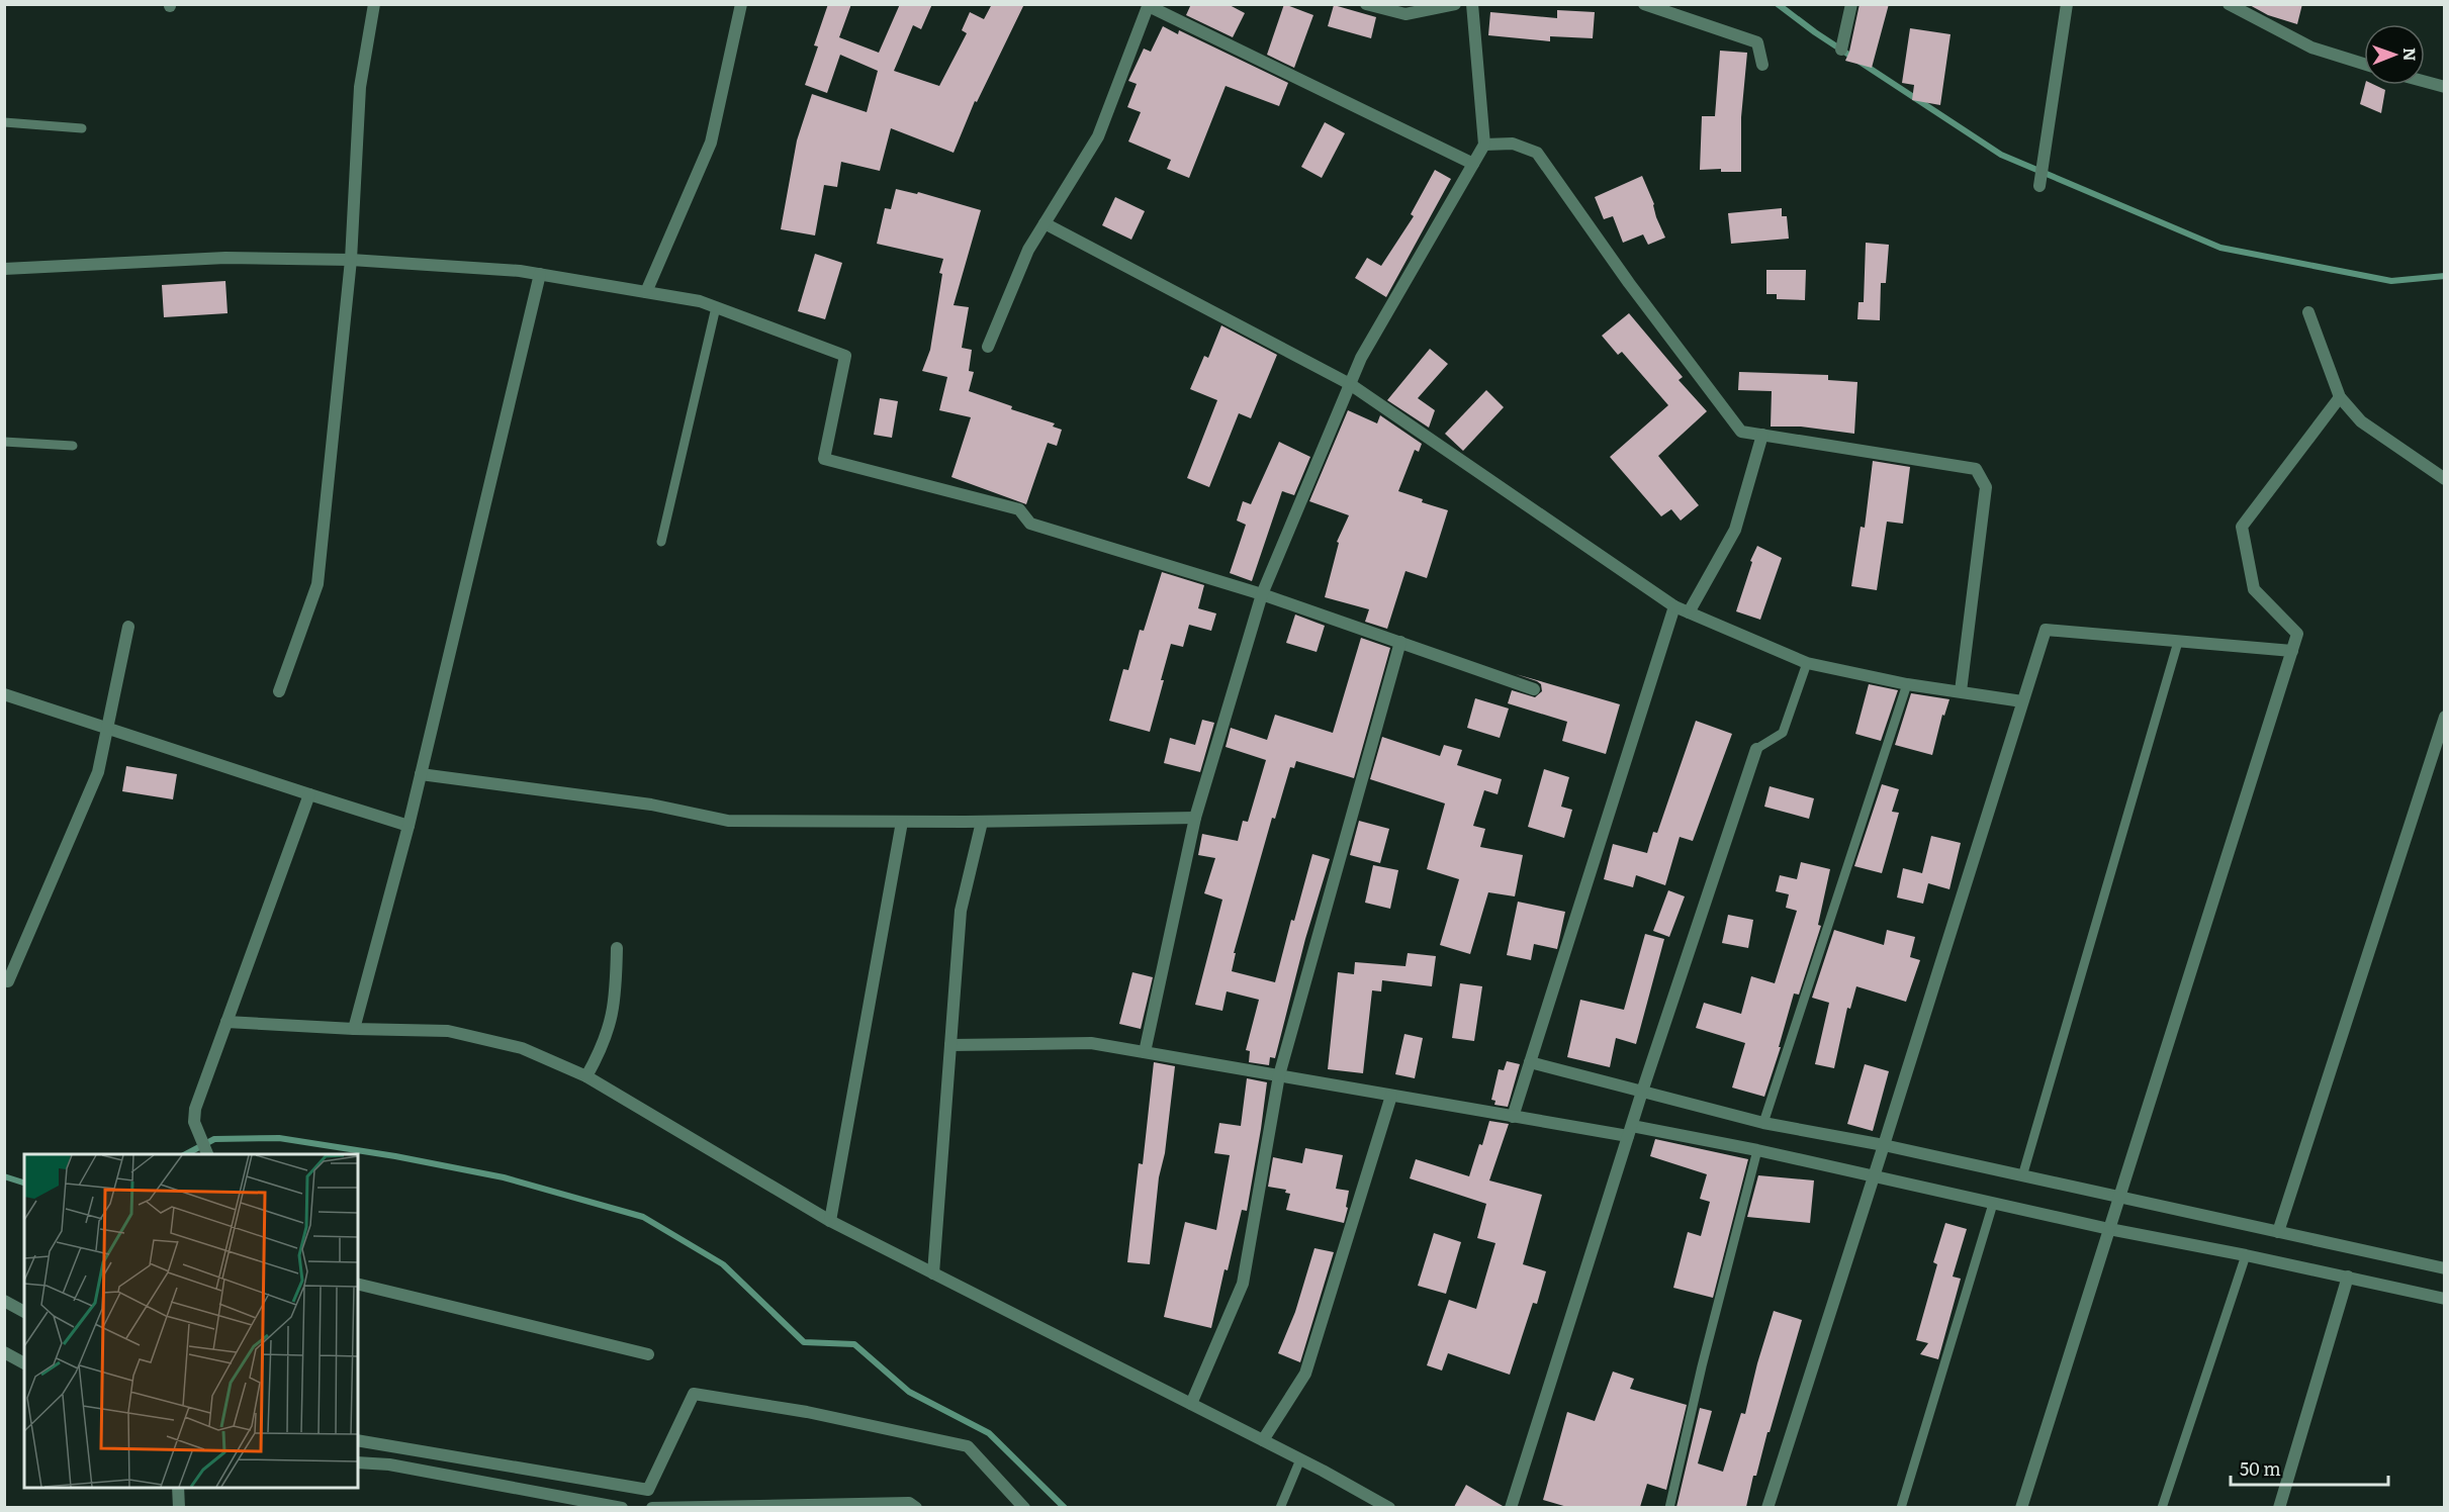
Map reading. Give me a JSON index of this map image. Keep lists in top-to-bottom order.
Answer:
{
  "scale_bar": "50 m",
  "north": "right"
}
